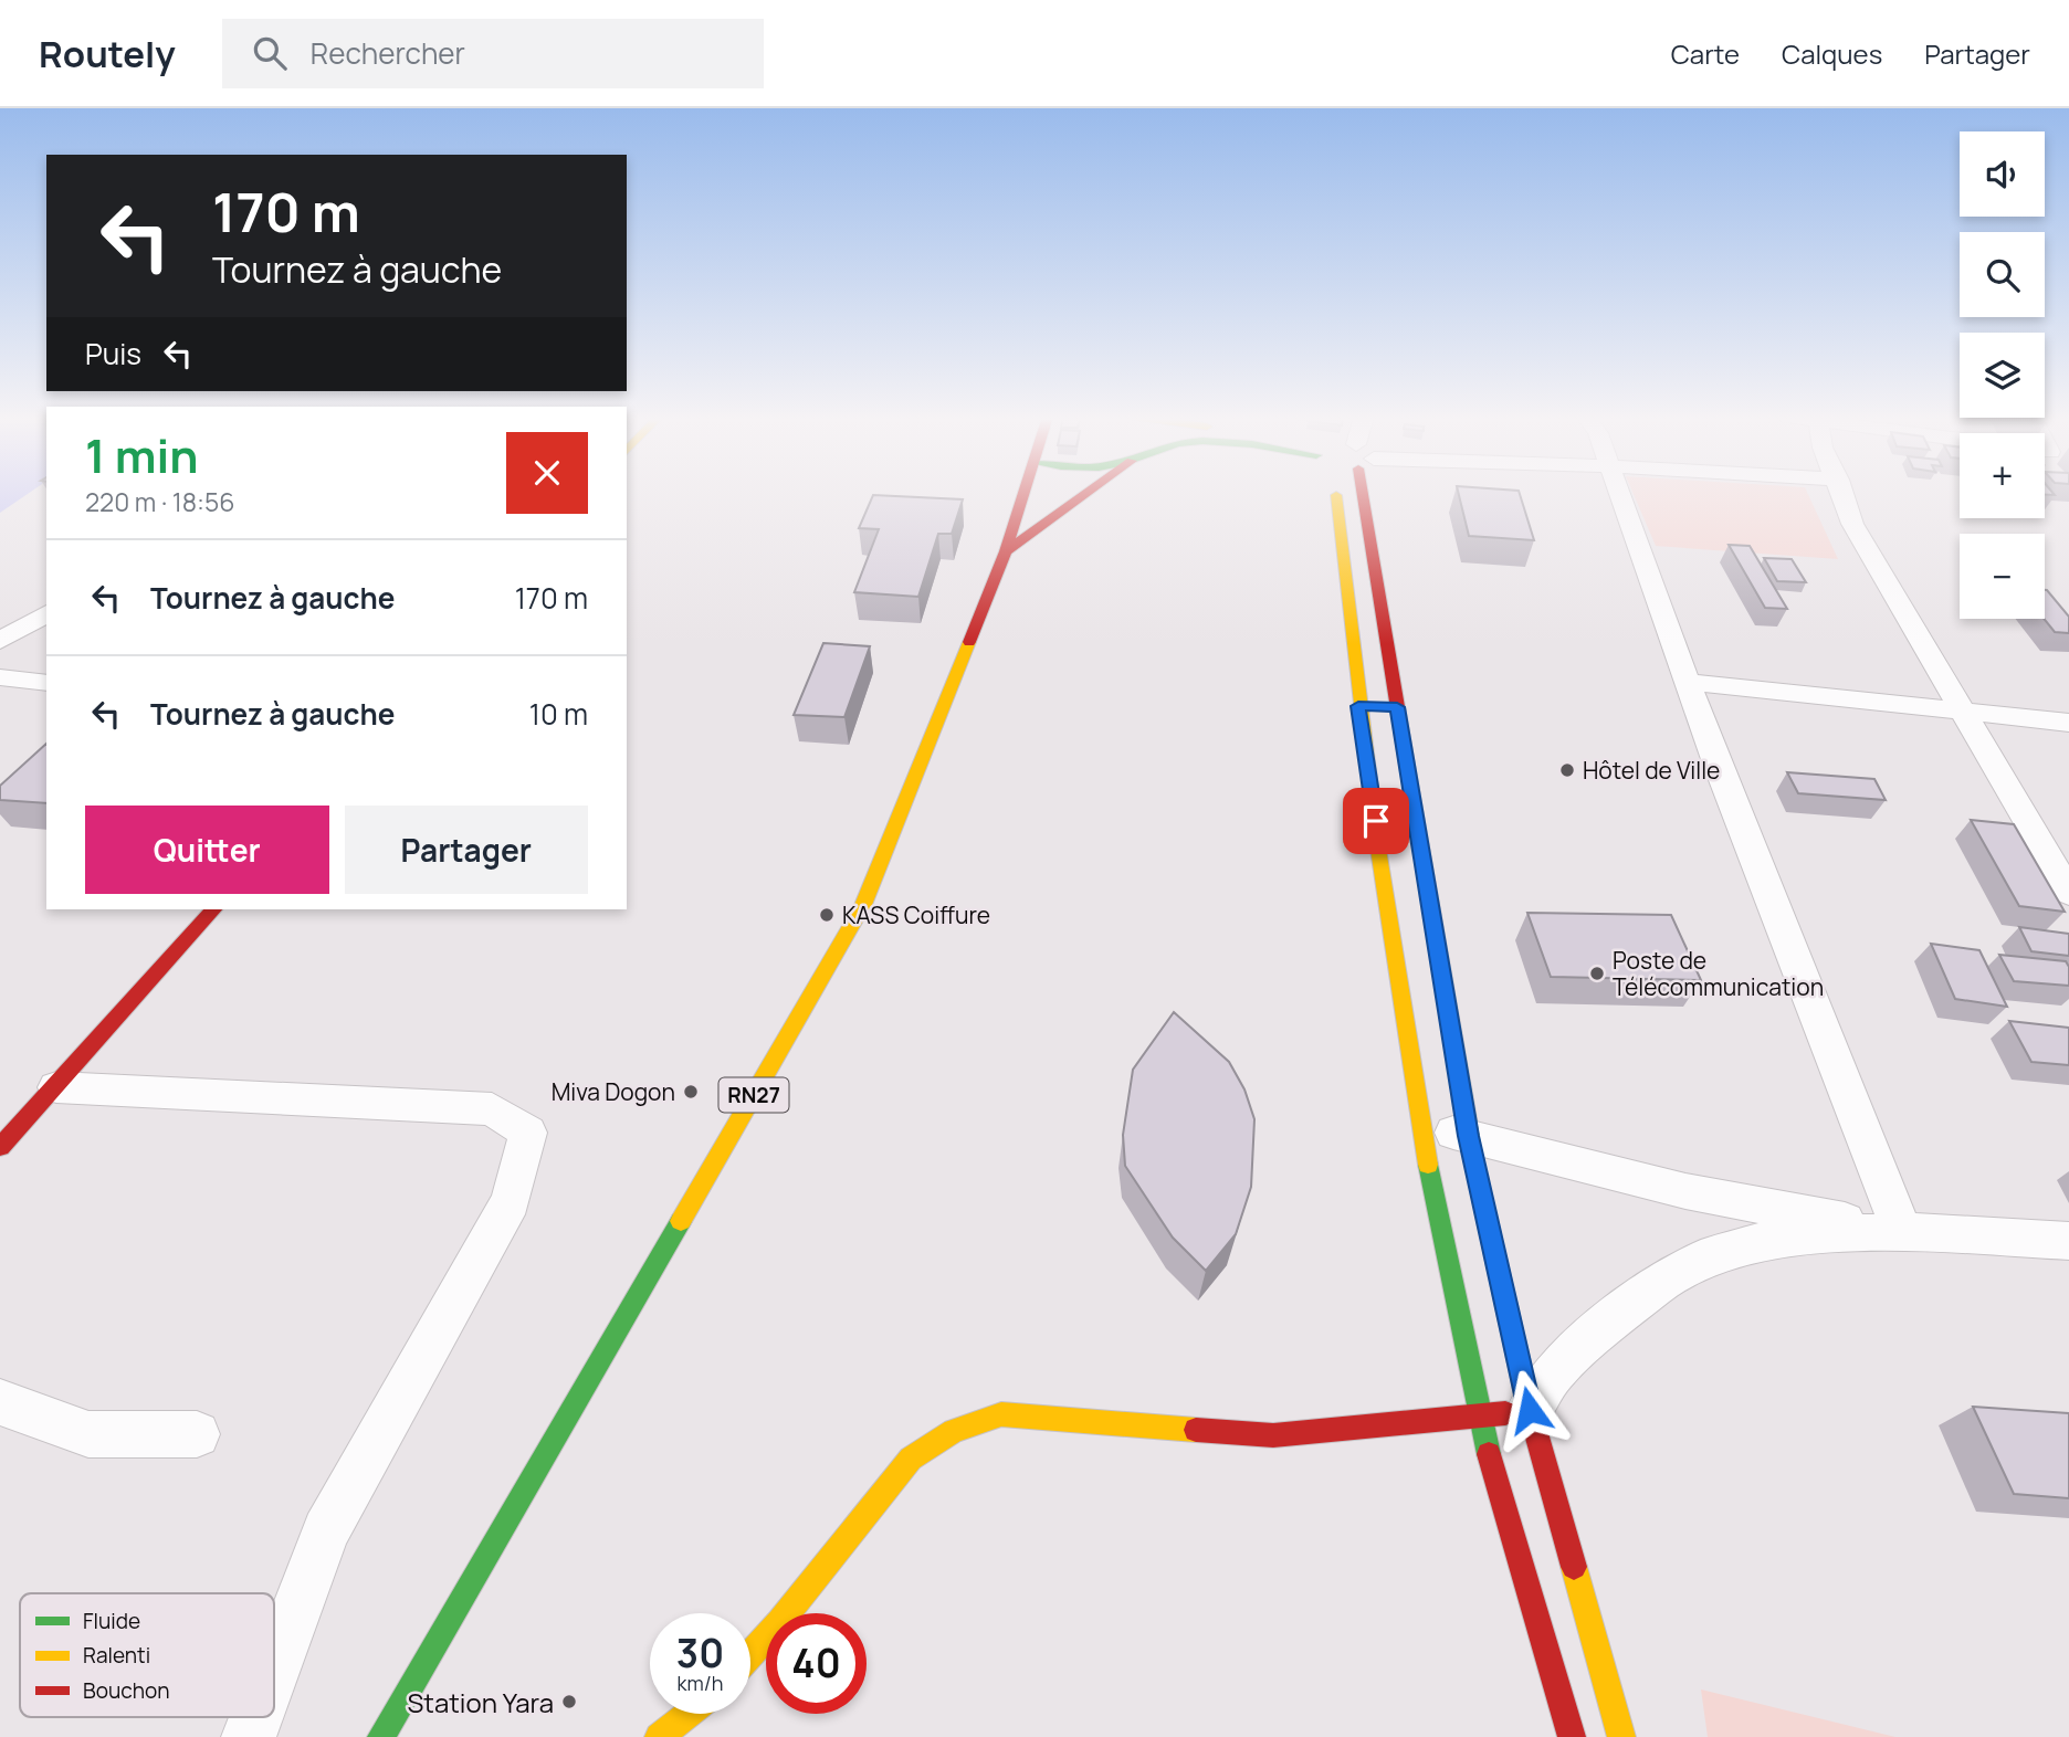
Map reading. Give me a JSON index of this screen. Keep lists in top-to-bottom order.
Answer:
{
  "streets": {
    "street": ["RN27"]
  },
  "places": [
    "Hôtel de Ville",
    "KASS Coiffure",
    "Poste de Télécommunication",
    "Miva Dogon",
    "Station Yara"
  ],
  "legend": ["Fluide", "Ralenti", "Bouchon"],
  "page": {
    "header": "Routely",
    "search": "Rechercher",
    "nav": ["Carte", "Calques", "Partager"],
    "map_buttons": ["+", "−"],
    "turn": ["170 m", "Tournez à gauche"],
    "then": "Puis",
    "heading": ["1 min", "220 m · 18:56"],
    "list": [
      {
        "name": "Tournez à gauche",
        "value": "170 m"
      },
      {
        "name": "Tournez à gauche",
        "value": "10 m"
      }
    ],
    "buttons": ["Quitter", "Partager"],
    "speed": "30 km/h",
    "limit": "40"
  }
}
